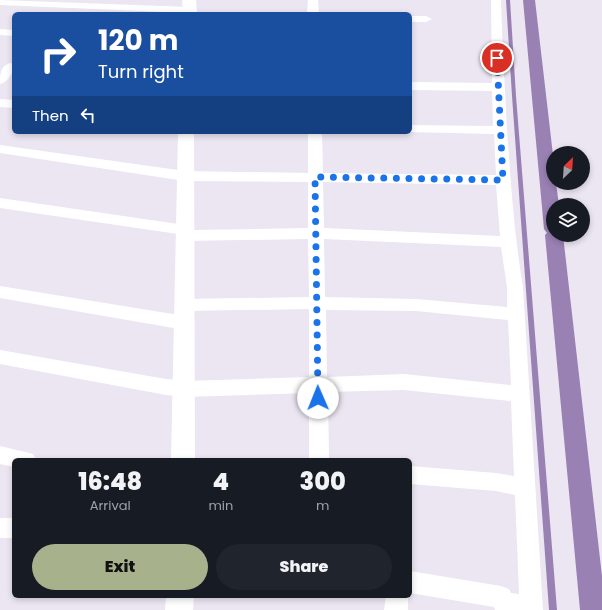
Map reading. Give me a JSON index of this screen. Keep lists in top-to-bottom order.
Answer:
{
  "north": "top right",
  "page": {
    "turn": ["120 m", "Turn right"],
    "then": "Then",
    "eta": [
      "16:48",
      "Arrival",
      "4",
      "min",
      "300",
      "m"
    ],
    "buttons": ["Exit", "Share"]
  }
}
